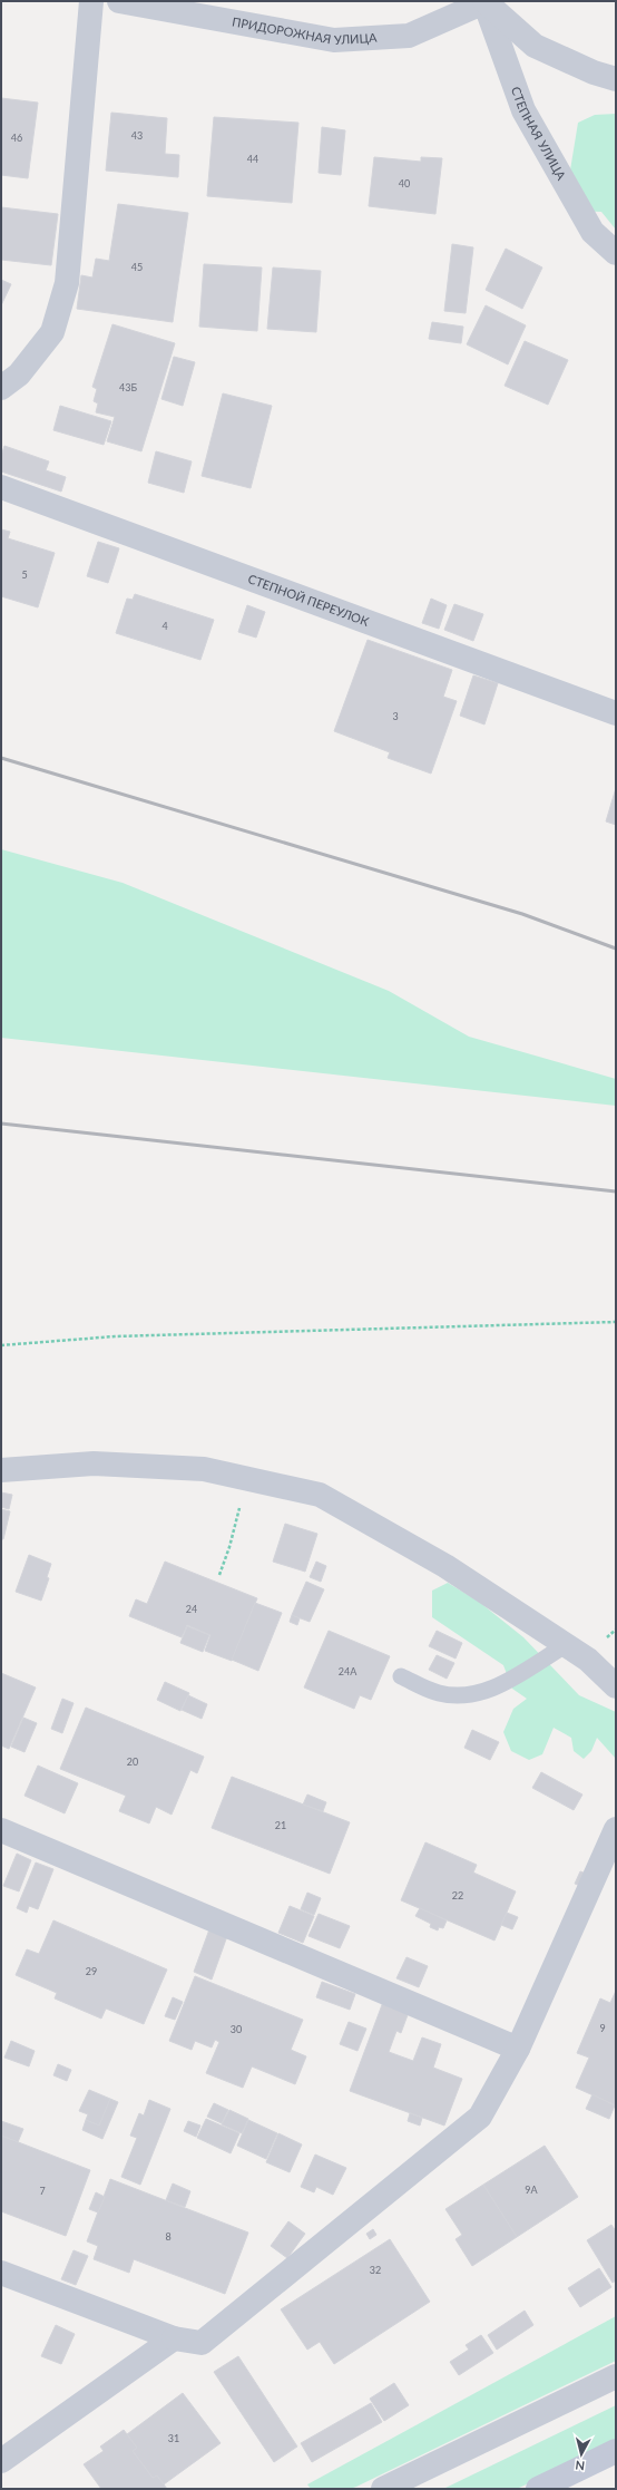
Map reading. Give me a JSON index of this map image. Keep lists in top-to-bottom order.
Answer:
{
  "streets": {
    "street": ["ПРИДОРОЖНАЯ УЛИЦА", "СТЕПНАЯ УЛИЦА", "СТЕПНОЙ ПЕРЕУЛОК"]
  },
  "crossings": [
    ["ПРИДОРОЖНАЯ УЛИЦА", "СТЕПНАЯ УЛИЦА"]
  ],
  "house_numbers": [
    "43",
    "46",
    "44",
    "40",
    "45",
    "43Б",
    "5",
    "4",
    "3",
    "24",
    "24А",
    "20",
    "21",
    "22",
    "29",
    "9",
    "30",
    "9А",
    "7",
    "8",
    "32",
    "31"
  ],
  "north": "bottom"
}
